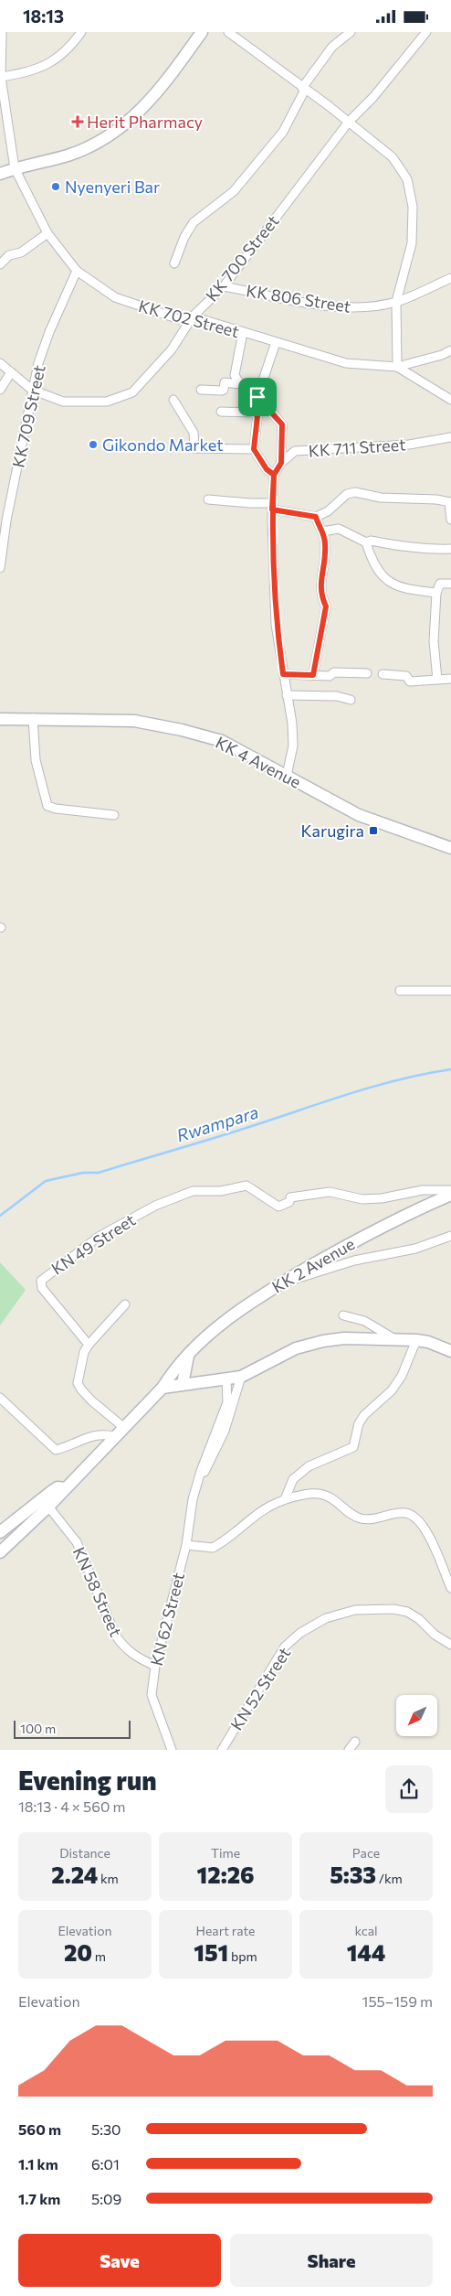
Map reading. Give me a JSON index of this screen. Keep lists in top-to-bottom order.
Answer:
{
  "streets": {
    "main road": ["KK 4 Avenue", "KK 2 Avenue"],
    "street": [
      "KK 700 Street",
      "KK 806 Street",
      "KK 702 Street",
      "KK 709 Street",
      "KK 711 Street",
      "KN 49 Street",
      "KN 58 Street",
      "KN 62 Street",
      "KN 52 Street"
    ]
  },
  "crossings": [
    ["KK 700 Street", "KK 806 Street"],
    ["KK 700 Street", "KK 702 Street"],
    ["KK 700 Street", "KK 709 Street"],
    ["KK 702 Street", "KK 709 Street"],
    ["KK 711 Street", "KK 4 Avenue"],
    ["KK 2 Avenue", "KN 58 Street"],
    ["KN 58 Street", "KN 62 Street"]
  ],
  "water": ["Rwampara"],
  "places": {
    "health": ["Herit Pharmacy"],
    "other": ["Nyenyeri Bar", "Gikondo Market"],
    "transit": ["Karugira"]
  },
  "scale_bar": "100 m",
  "north": "bottom left",
  "page": {
    "status": "18:13",
    "scale": "100 m",
    "heading": ["Evening run", "18:13 · 4 × 560 m"],
    "stats": [
      ["Distance", "2.24 km"],
      ["Time", "12:26"],
      ["Pace", "5:33 /km"],
      ["Elevation", "20 m"],
      ["Heart rate", "151 bpm"],
      ["kcal", "144"]
    ],
    "chart": ["Elevation", "155–159 m"],
    "list": [
      {
        "name": "560 m",
        "note": "5:30"
      },
      {
        "name": "1.1 km",
        "note": "6:01"
      },
      {
        "name": "1.7 km",
        "note": "5:09"
      }
    ],
    "buttons": ["Save", "Share"]
  }
}
